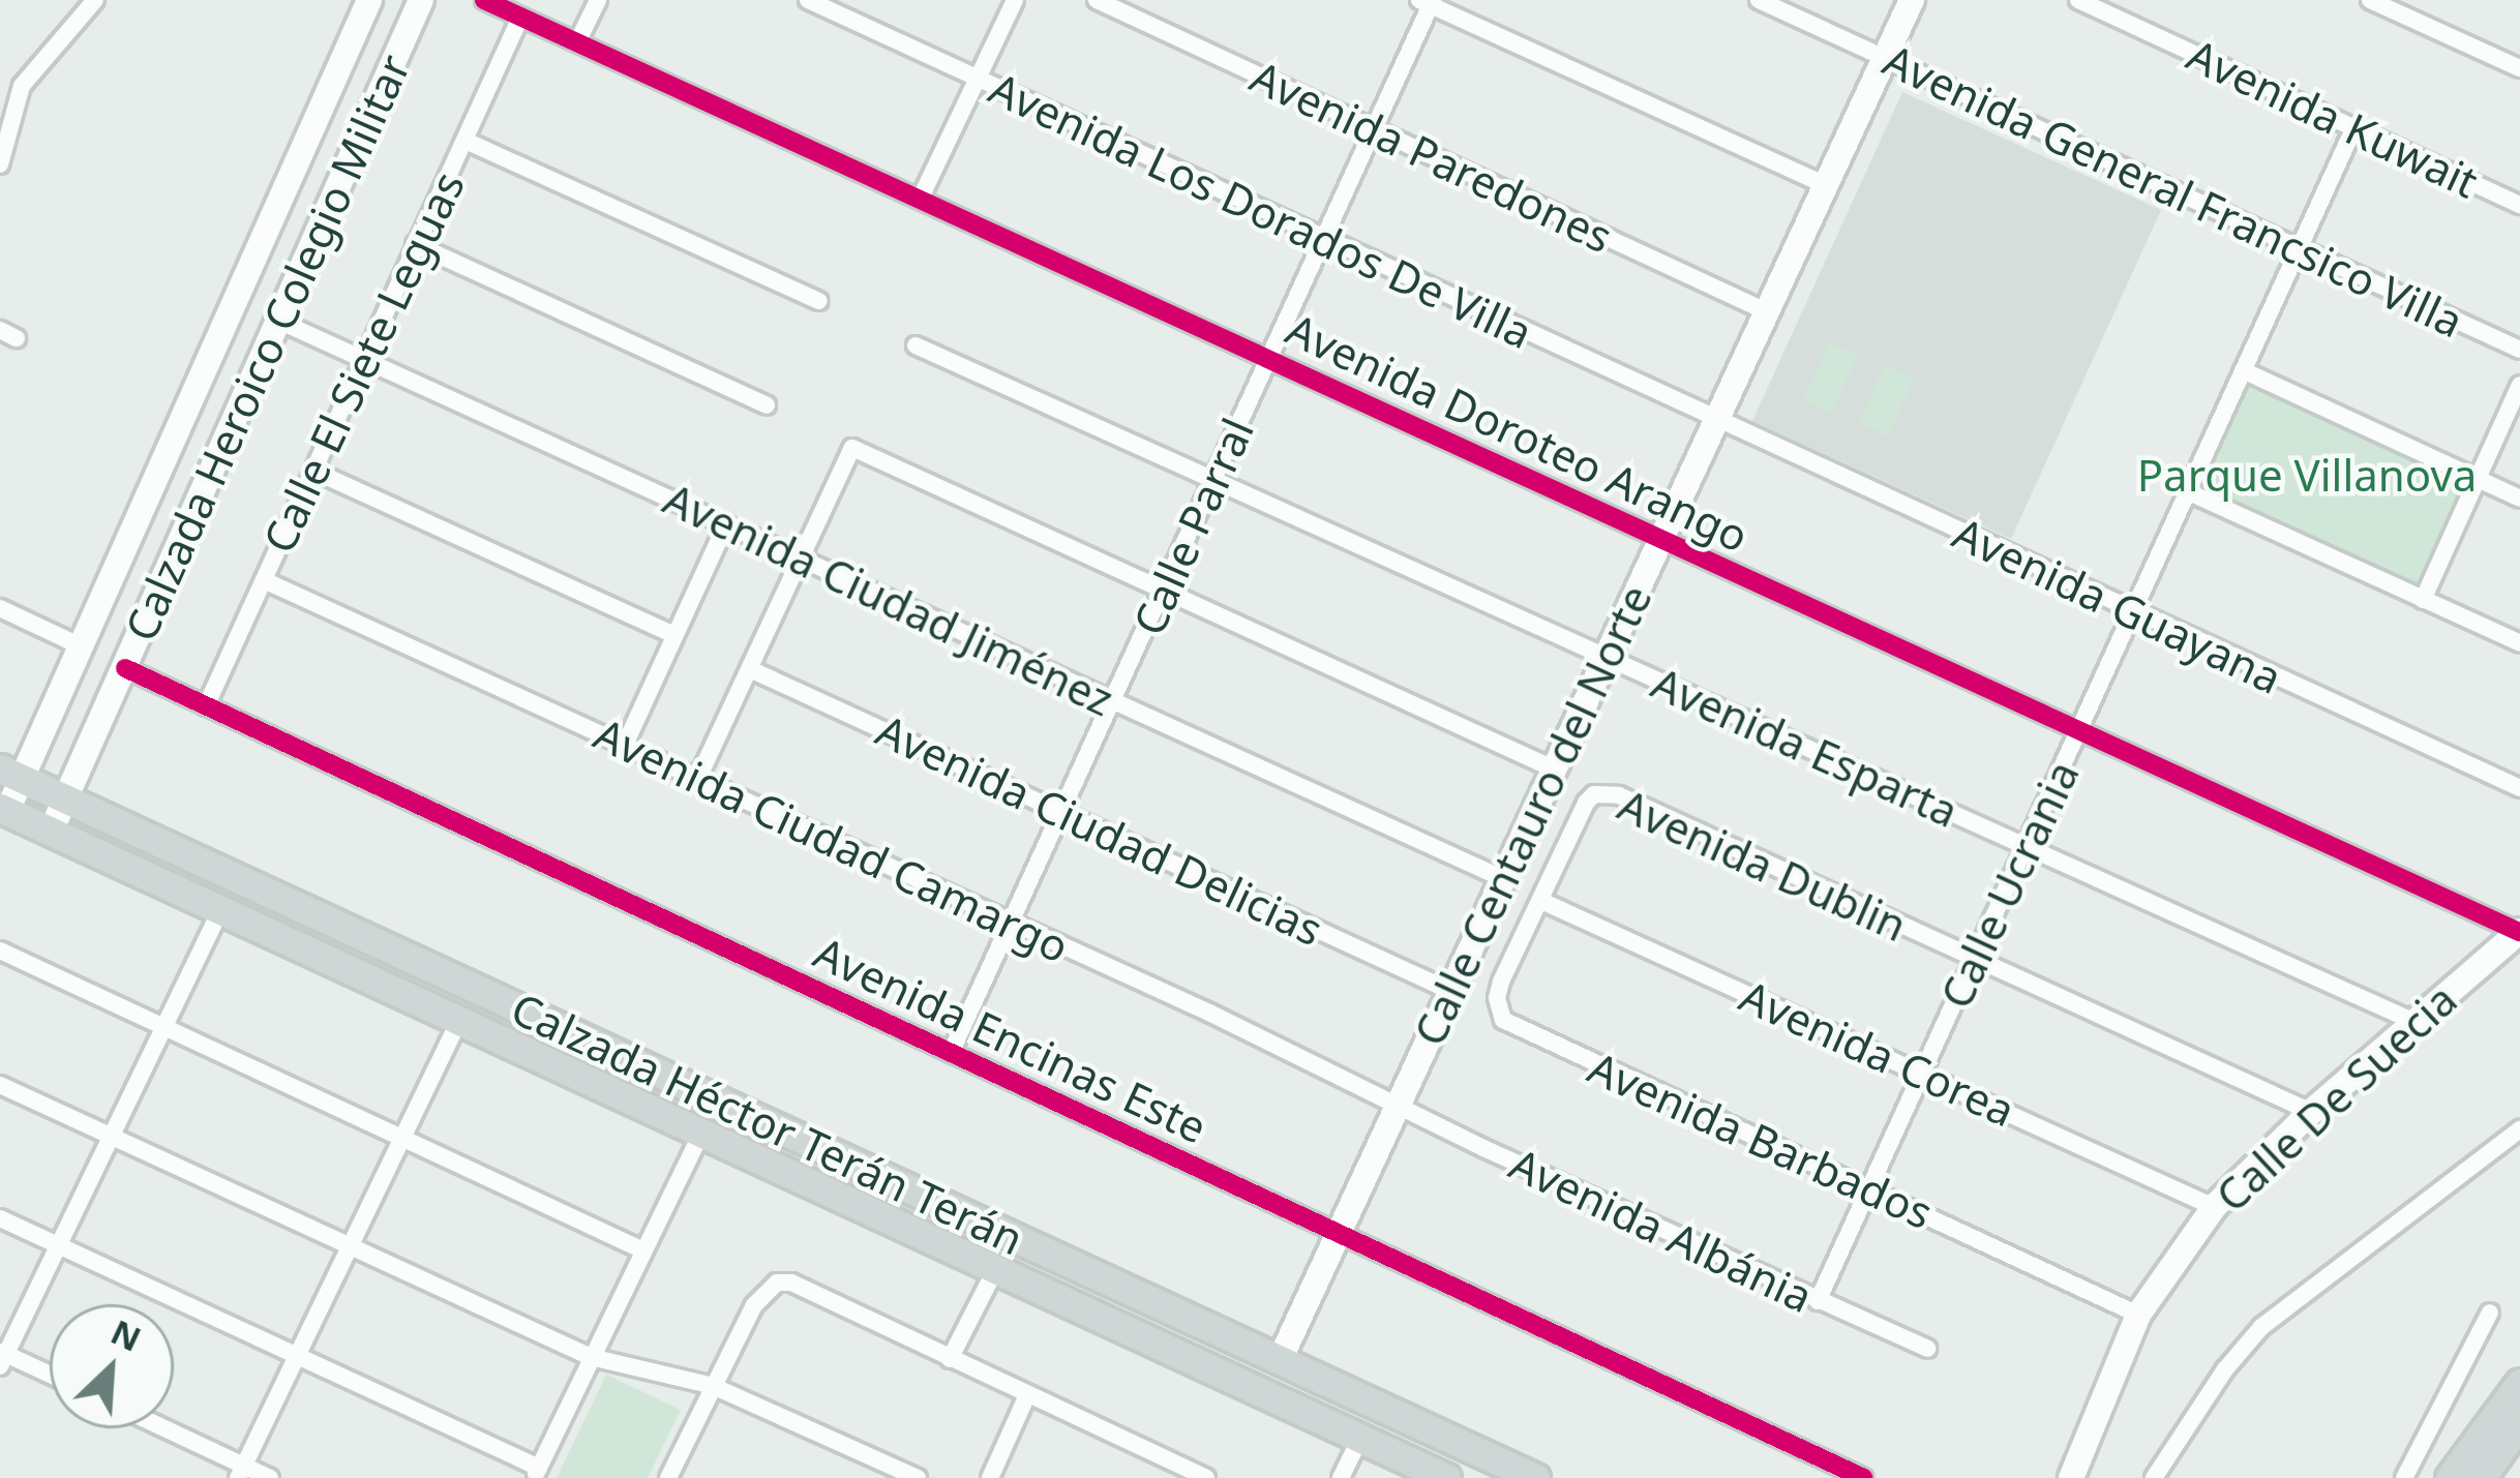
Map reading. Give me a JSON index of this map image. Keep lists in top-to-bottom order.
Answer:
{
  "streets": {
    "main road": ["Calzada Héctor Terán Terán"],
    "street": [
      "Avenida Kuwait",
      "Avenida Paredones",
      "Avenida General Francsico Villa",
      "Avenida Los Dorados De Villa",
      "Calzada Heroico Colegio Militar",
      "Calle El Siete Leguas",
      "Avenida Doroteo Arango",
      "Calle Parral",
      "Avenida Ciudad Jiménez",
      "Avenida Guayana",
      "Avenida Esparta",
      "Calle Centauro del Norte",
      "Avenida Ciudad Delicias",
      "Avenida Ciudad Camargo",
      "Avenida Dublin",
      "Calle Ucrania",
      "Avenida Encinas Este",
      "Avenida Corea",
      "Calle De Suecia",
      "Avenida Barbados",
      "Avenida Albánia"
    ]
  },
  "crossings": [
    ["Avenida Kuwait", "Calle Ucrania"],
    ["Avenida Paredones", "Calle Parral"],
    ["Avenida Paredones", "Calle Centauro del Norte"],
    ["Avenida General Francsico Villa", "Calle Centauro del Norte"],
    ["Avenida General Francsico Villa", "Calle Ucrania"],
    ["Avenida Los Dorados De Villa", "Calle Parral"],
    ["Avenida Los Dorados De Villa", "Avenida Guayana"],
    ["Avenida Los Dorados De Villa", "Calle Centauro del Norte"],
    ["Calzada Heroico Colegio Militar", "Avenida Ciudad Jiménez"],
    ["Calzada Heroico Colegio Militar", "Avenida Encinas Este"],
    ["Calzada Heroico Colegio Militar", "Calzada Héctor Terán Terán"],
    ["Calle El Siete Leguas", "Avenida Doroteo Arango"],
    ["Calle El Siete Leguas", "Avenida Ciudad Jiménez"],
    ["Calle El Siete Leguas", "Avenida Ciudad Camargo"],
    ["Calle El Siete Leguas", "Avenida Encinas Este"],
    ["Avenida Doroteo Arango", "Calle Parral"],
    ["Avenida Doroteo Arango", "Calle Centauro del Norte"],
    ["Avenida Doroteo Arango", "Calle Ucrania"],
    ["Avenida Doroteo Arango", "Calle De Suecia"],
    ["Calle Parral", "Avenida Ciudad Jiménez"],
    ["Calle Parral", "Avenida Esparta"],
    ["Calle Parral", "Avenida Ciudad Delicias"],
    ["Calle Parral", "Avenida Ciudad Camargo"],
    ["Calle Parral", "Avenida Encinas Este"],
    ["Avenida Ciudad Jiménez", "Calle Centauro del Norte"],
    ["Avenida Guayana", "Calle Centauro del Norte"],
    ["Avenida Guayana", "Calle Ucrania"],
    ["Avenida Esparta", "Calle Centauro del Norte"],
    ["Avenida Esparta", "Calle Ucrania"],
    ["Avenida Esparta", "Calle De Suecia"],
    ["Calle Centauro del Norte", "Avenida Ciudad Delicias"],
    ["Calle Centauro del Norte", "Avenida Ciudad Camargo"],
    ["Calle Centauro del Norte", "Avenida Encinas Este"],
    ["Calle Centauro del Norte", "Calzada Héctor Terán Terán"],
    ["Calle Centauro del Norte", "Avenida Albánia"],
    ["Avenida Ciudad Camargo", "Avenida Albánia"],
    ["Avenida Dublin", "Calle Ucrania"],
    ["Avenida Dublin", "Avenida Corea"],
    ["Avenida Dublin", "Calle De Suecia"],
    ["Avenida Dublin", "Avenida Barbados"],
    ["Calle Ucrania", "Avenida Corea"],
    ["Calle Ucrania", "Avenida Barbados"],
    ["Calle Ucrania", "Avenida Albánia"],
    ["Avenida Corea", "Calle De Suecia"],
    ["Avenida Corea", "Avenida Barbados"],
    ["Calle De Suecia", "Avenida Barbados"]
  ],
  "parks": ["Parque Villanova"],
  "north": "top right"
}
